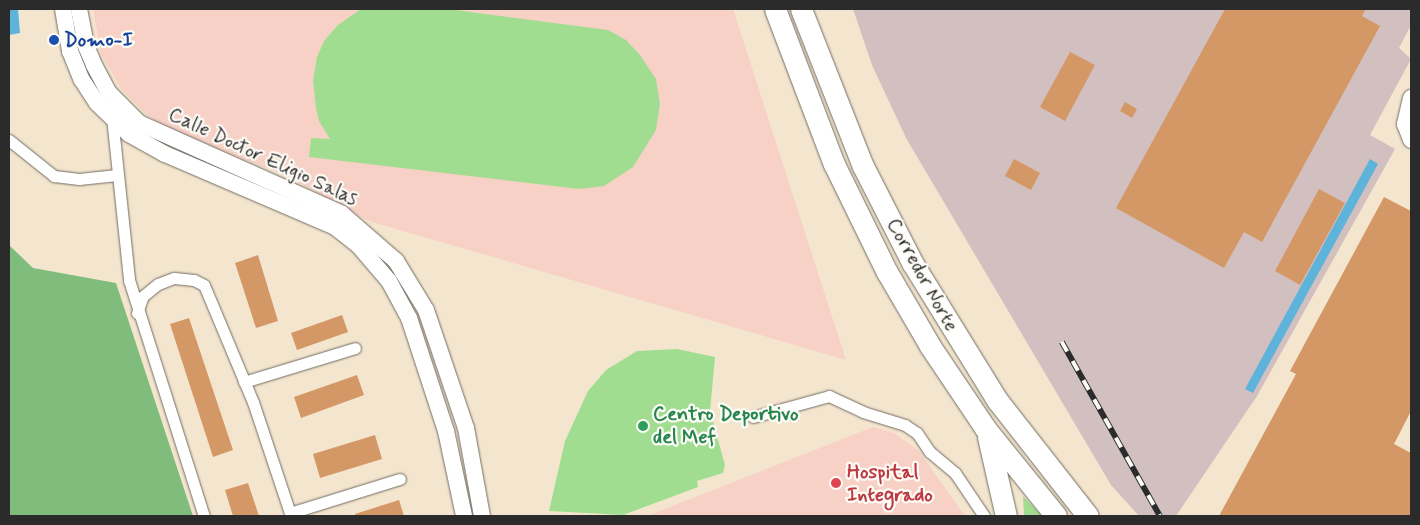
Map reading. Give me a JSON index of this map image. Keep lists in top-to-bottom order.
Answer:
{
  "streets": {
    "highway": ["Corredor Norte"],
    "street": ["Calle Doctor Eligio Salas"]
  },
  "places": ["Domo-I", "Centro Deportivo del Mef", "Hospital Integrado"]
}
